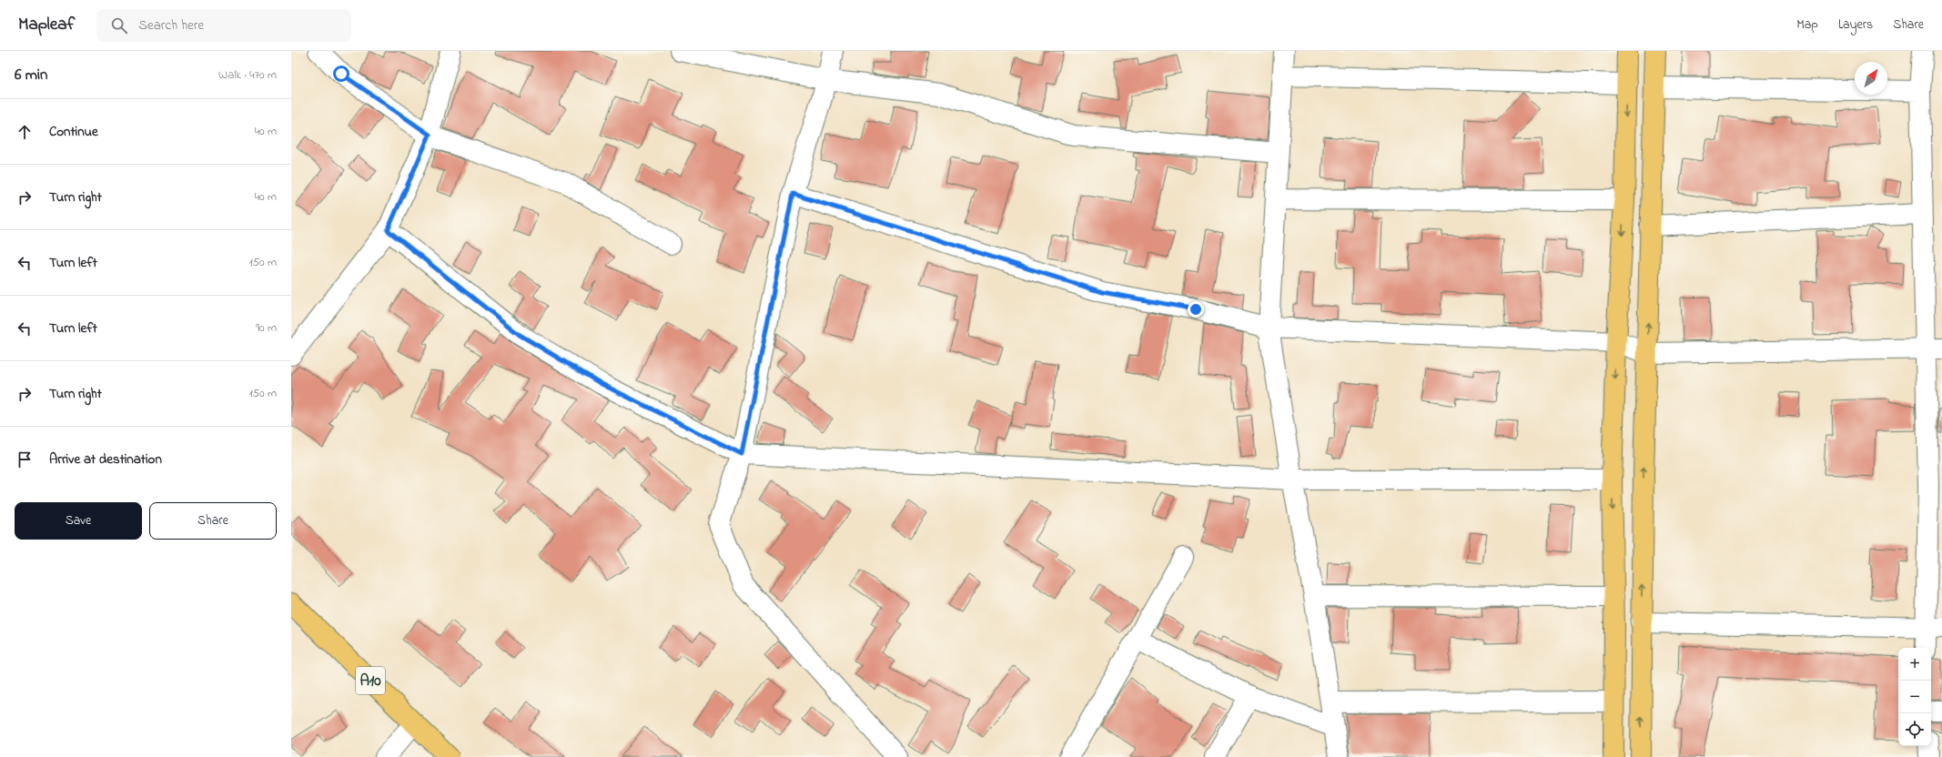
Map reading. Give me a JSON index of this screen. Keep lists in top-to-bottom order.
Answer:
{
  "streets": {
    "main road": ["A10"]
  },
  "north": "top right",
  "page": {
    "header": "Mapleaf",
    "search": "Search here",
    "nav": ["Map", "Layers", "Share"],
    "heading": ["6 min", "Walk · 470 m"],
    "list": [
      ["Continue", "40 m"],
      ["Turn right", "40 m"],
      ["Turn left", "150 m"],
      ["Turn left", "90 m"],
      ["Turn right", "150 m"],
      "Arrive at destination"
    ],
    "buttons": ["Save", "Share"],
    "map_buttons": ["+", "−"]
  }
}
